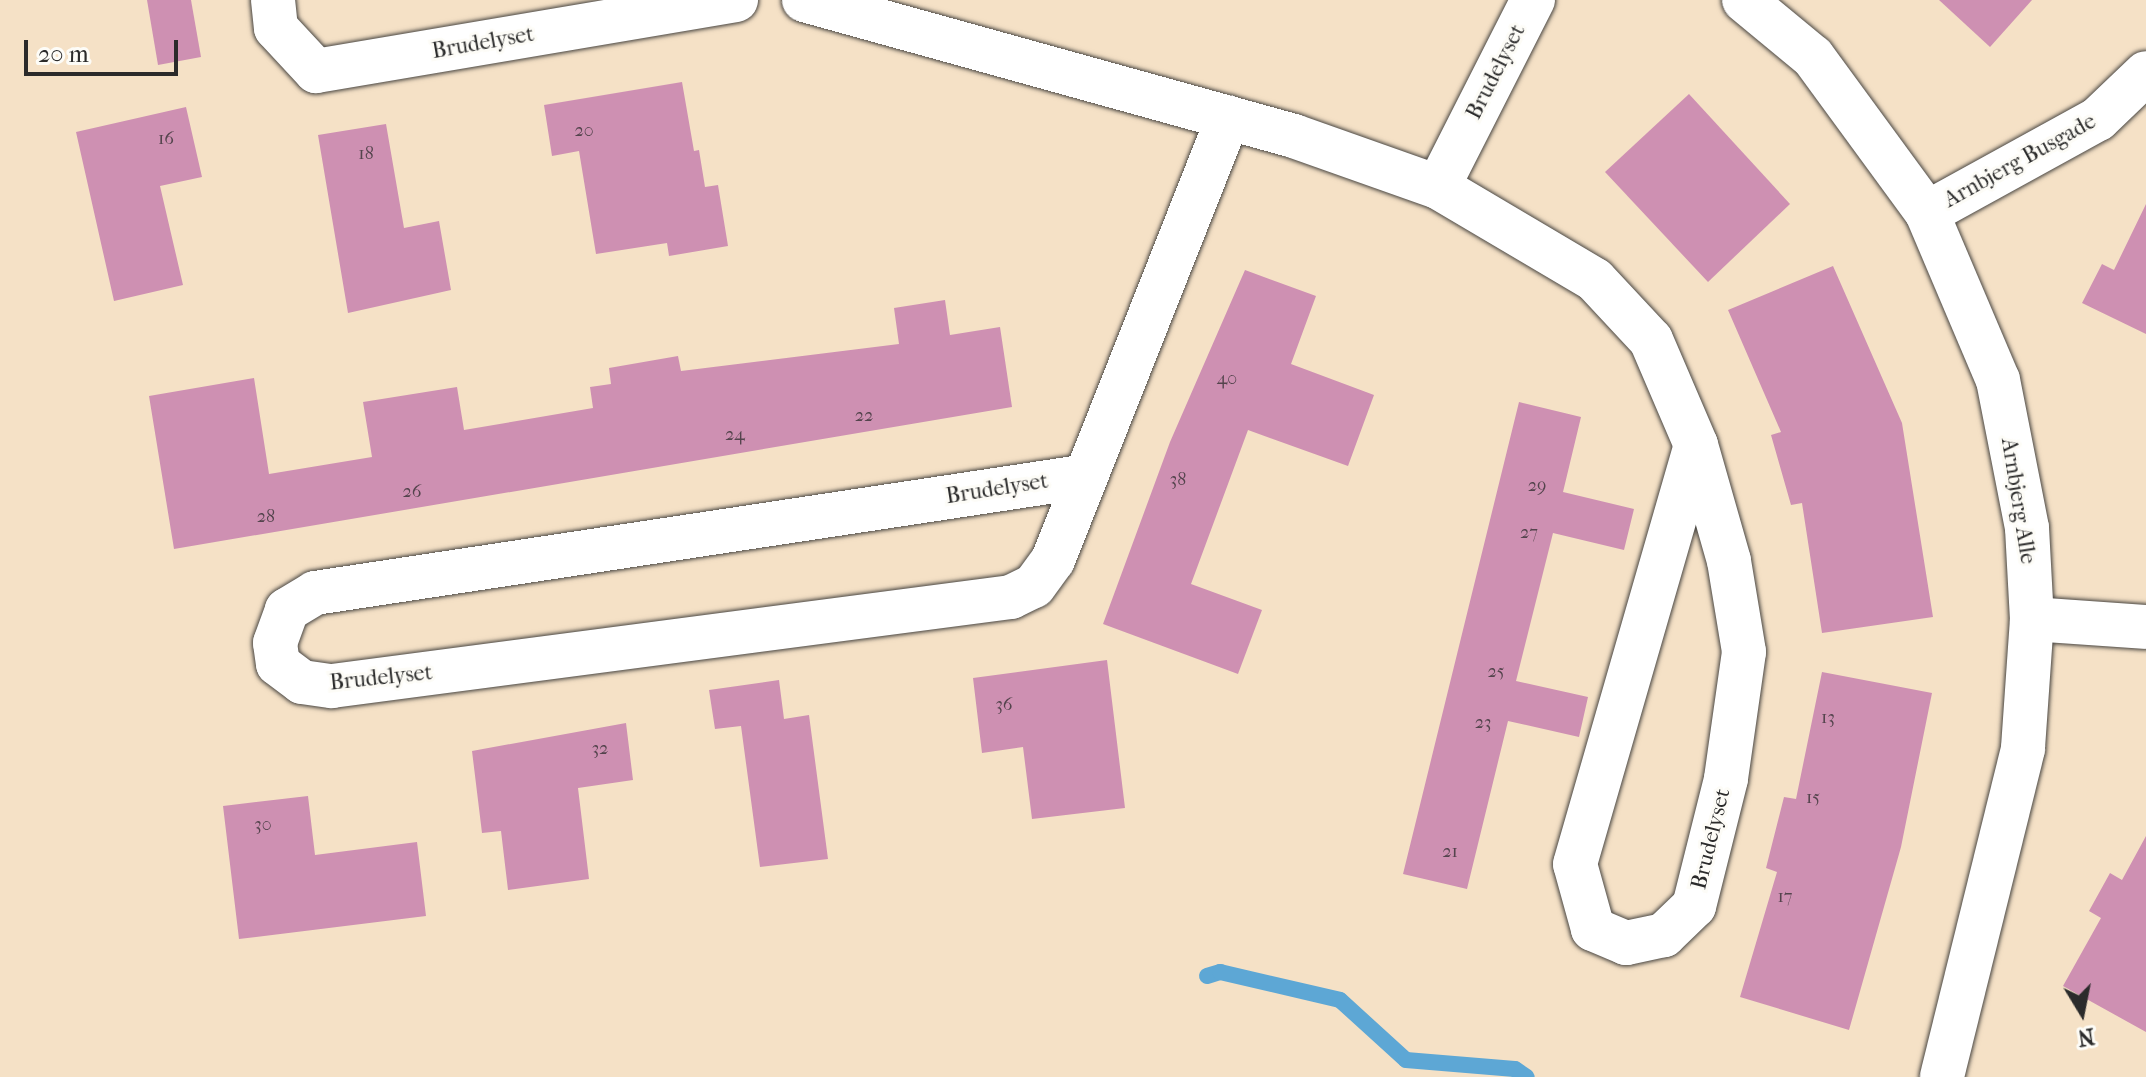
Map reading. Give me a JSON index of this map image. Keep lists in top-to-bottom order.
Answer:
{
  "streets": {
    "street": ["Brudelyset", "Arnbjerg Busgade", "Arnbjerg Alle"]
  },
  "crossings": [
    ["Arnbjerg Busgade", "Arnbjerg Alle"]
  ],
  "house_numbers": [
    "20",
    "16",
    "18",
    "40",
    "22",
    "24",
    "38",
    "29",
    "26",
    "28",
    "27",
    "25",
    "36",
    "13",
    "23",
    "32",
    "15",
    "30",
    "21",
    "17"
  ],
  "scale_bar": "20 m",
  "north": "bottom"
}
